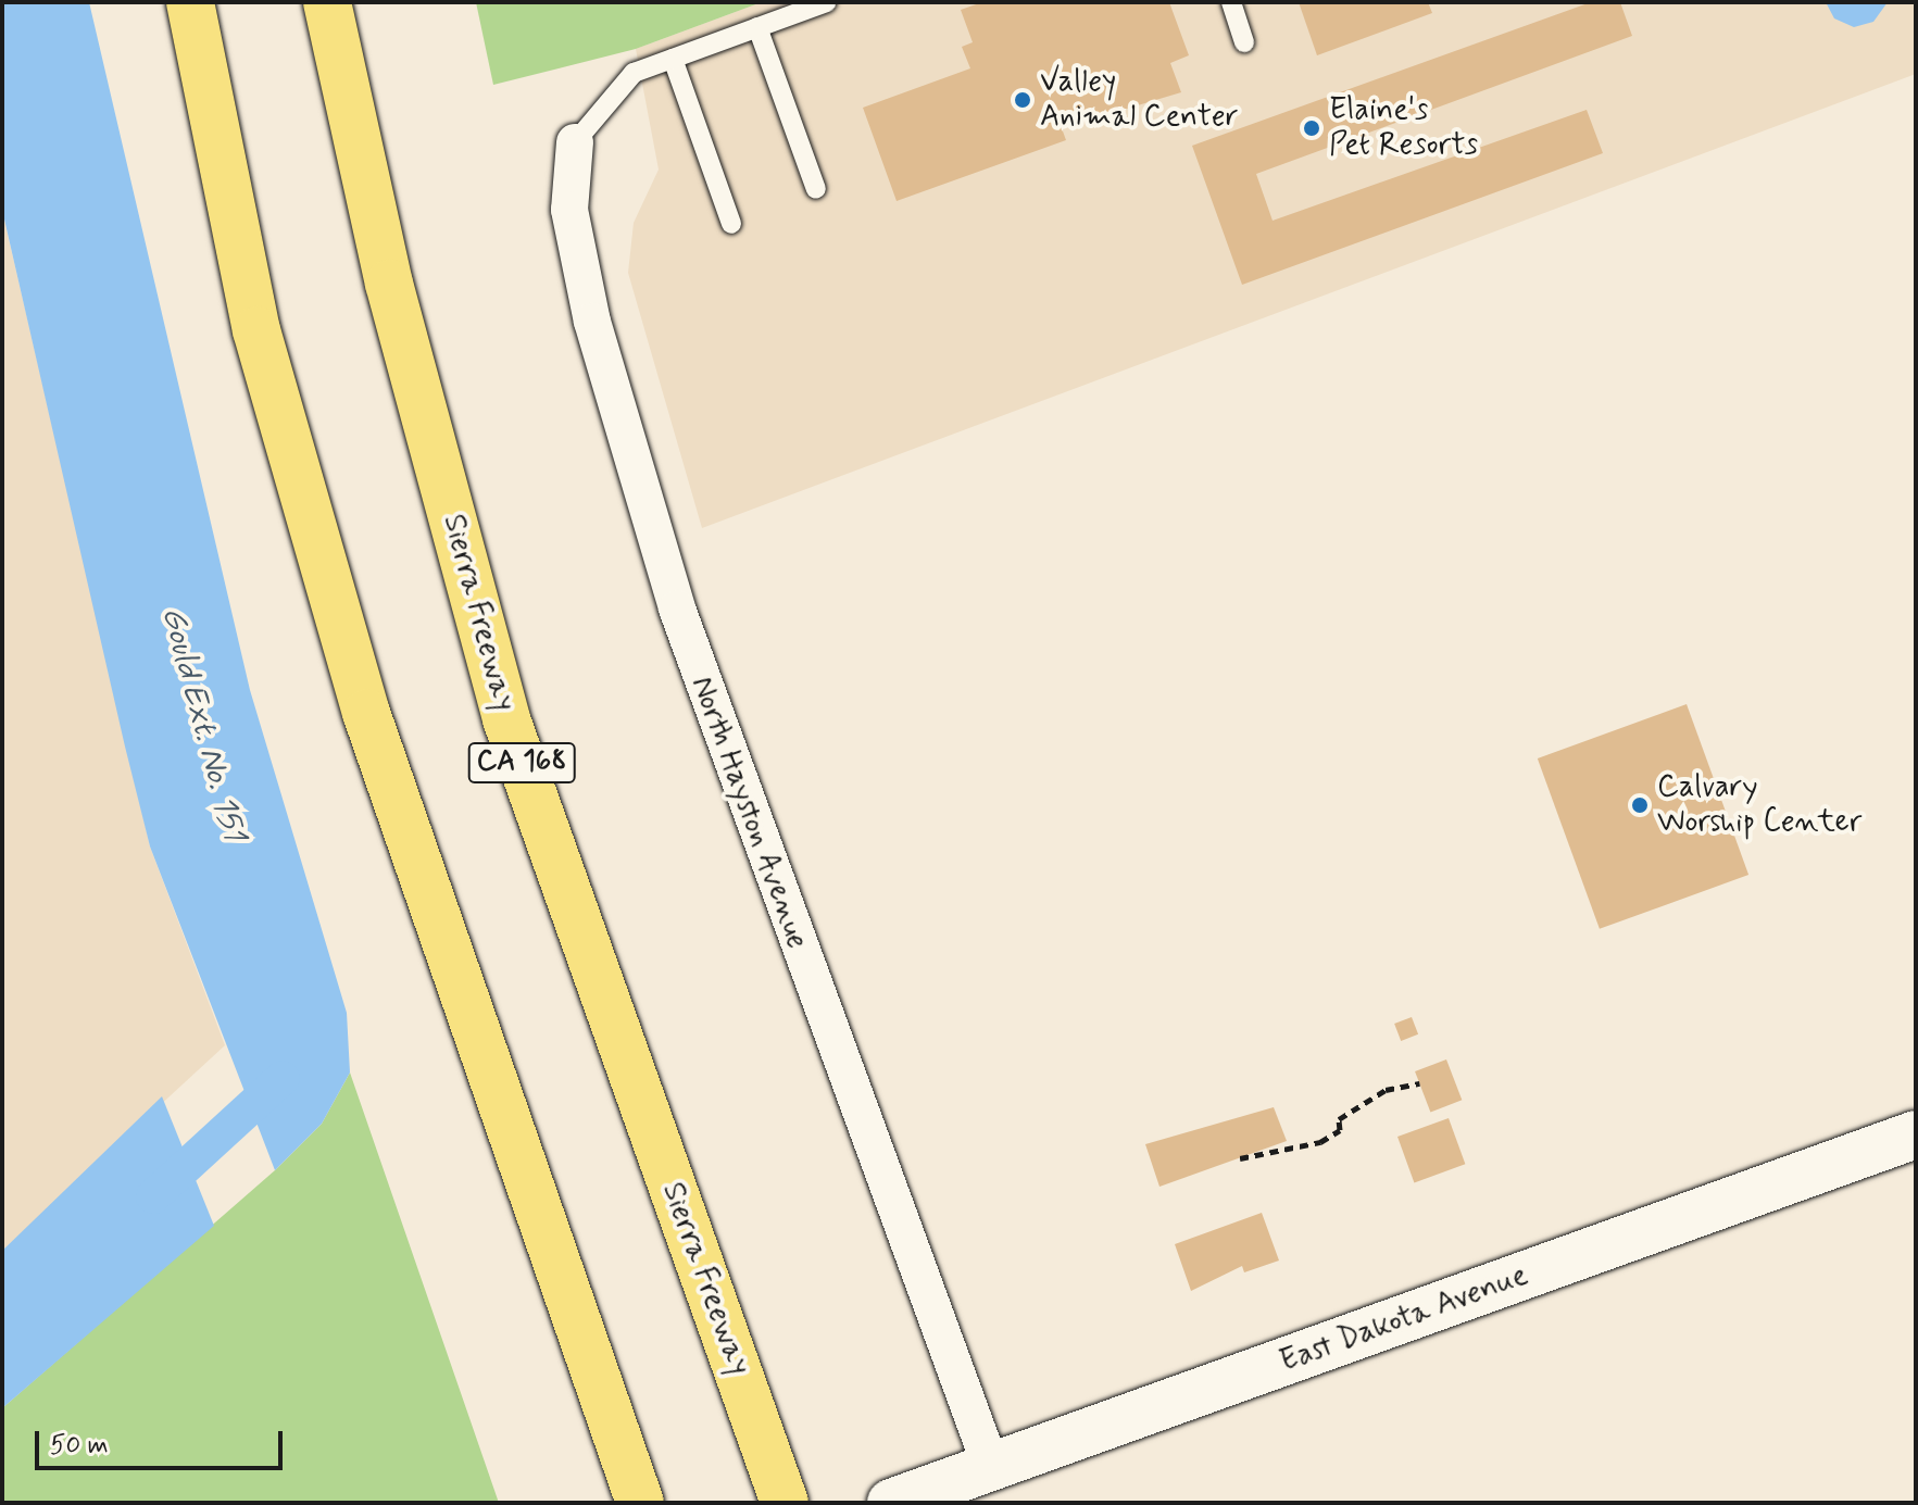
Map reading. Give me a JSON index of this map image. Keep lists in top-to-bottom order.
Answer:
{
  "streets": {
    "highway": ["Sierra Freeway", "CA 168"],
    "street": ["North Hayston Avenue", "East Dakota Avenue"]
  },
  "crossings": [
    ["North Hayston Avenue", "East Dakota Avenue"]
  ],
  "water": ["Gould Ext. No. 151"],
  "places": ["Valley Animal Center", "Elaine's Pet Resorts", "Calvary Worship Center"],
  "scale_bar": "50 m"
}
